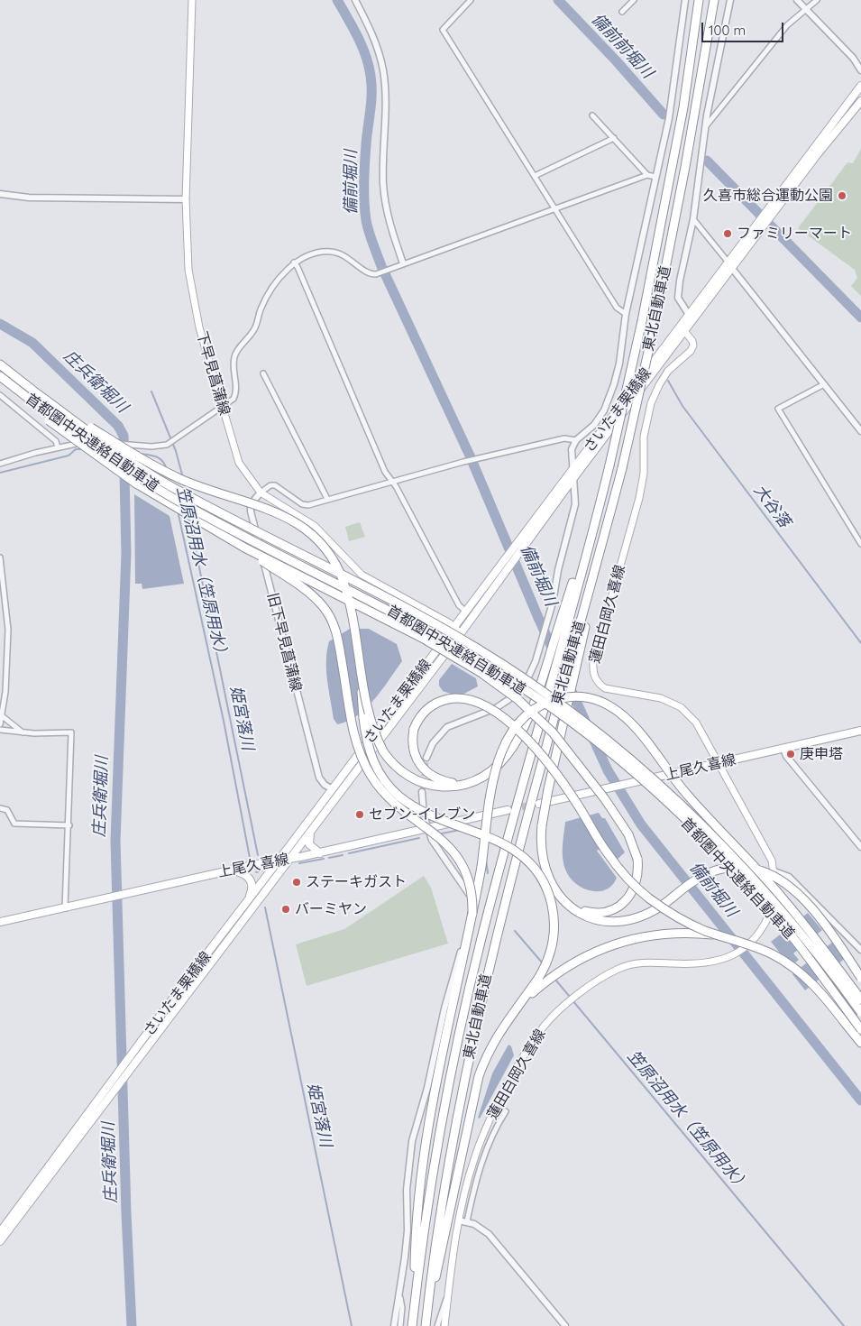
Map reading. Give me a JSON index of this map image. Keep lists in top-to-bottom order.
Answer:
{
  "streets": {
    "highway": ["東北自動車道", "首都圏中央連絡自動車道"],
    "main road": [
      "下早見菖蒲線",
      "さいたま栗橋線",
      "蓮田白岡久喜線",
      "上尾久喜線"
    ],
    "street": ["旧下早見菖蒲線"]
  },
  "crossings": [
    ["下早見菖蒲線", "さいたま栗橋線"],
    ["下早見菖蒲線", "旧下早見菖蒲線"],
    ["さいたま栗橋線", "蓮田白岡久喜線"],
    ["さいたま栗橋線", "旧下早見菖蒲線"],
    ["さいたま栗橋線", "上尾久喜線"],
    ["蓮田白岡久喜線", "上尾久喜線"]
  ],
  "water": [
    "備前前堀川",
    "備前堀川",
    "庄兵衛堀川",
    "大谷落",
    "笠原沼用水（笠原用水）",
    "姫宮落川"
  ],
  "places": [
    "久喜市総合運動公園",
    "ファミリーマート",
    "庚申塔",
    "セブン-イレブン",
    "ステーキガスト",
    "バーミヤン"
  ],
  "scale_bar": "100 m"
}
